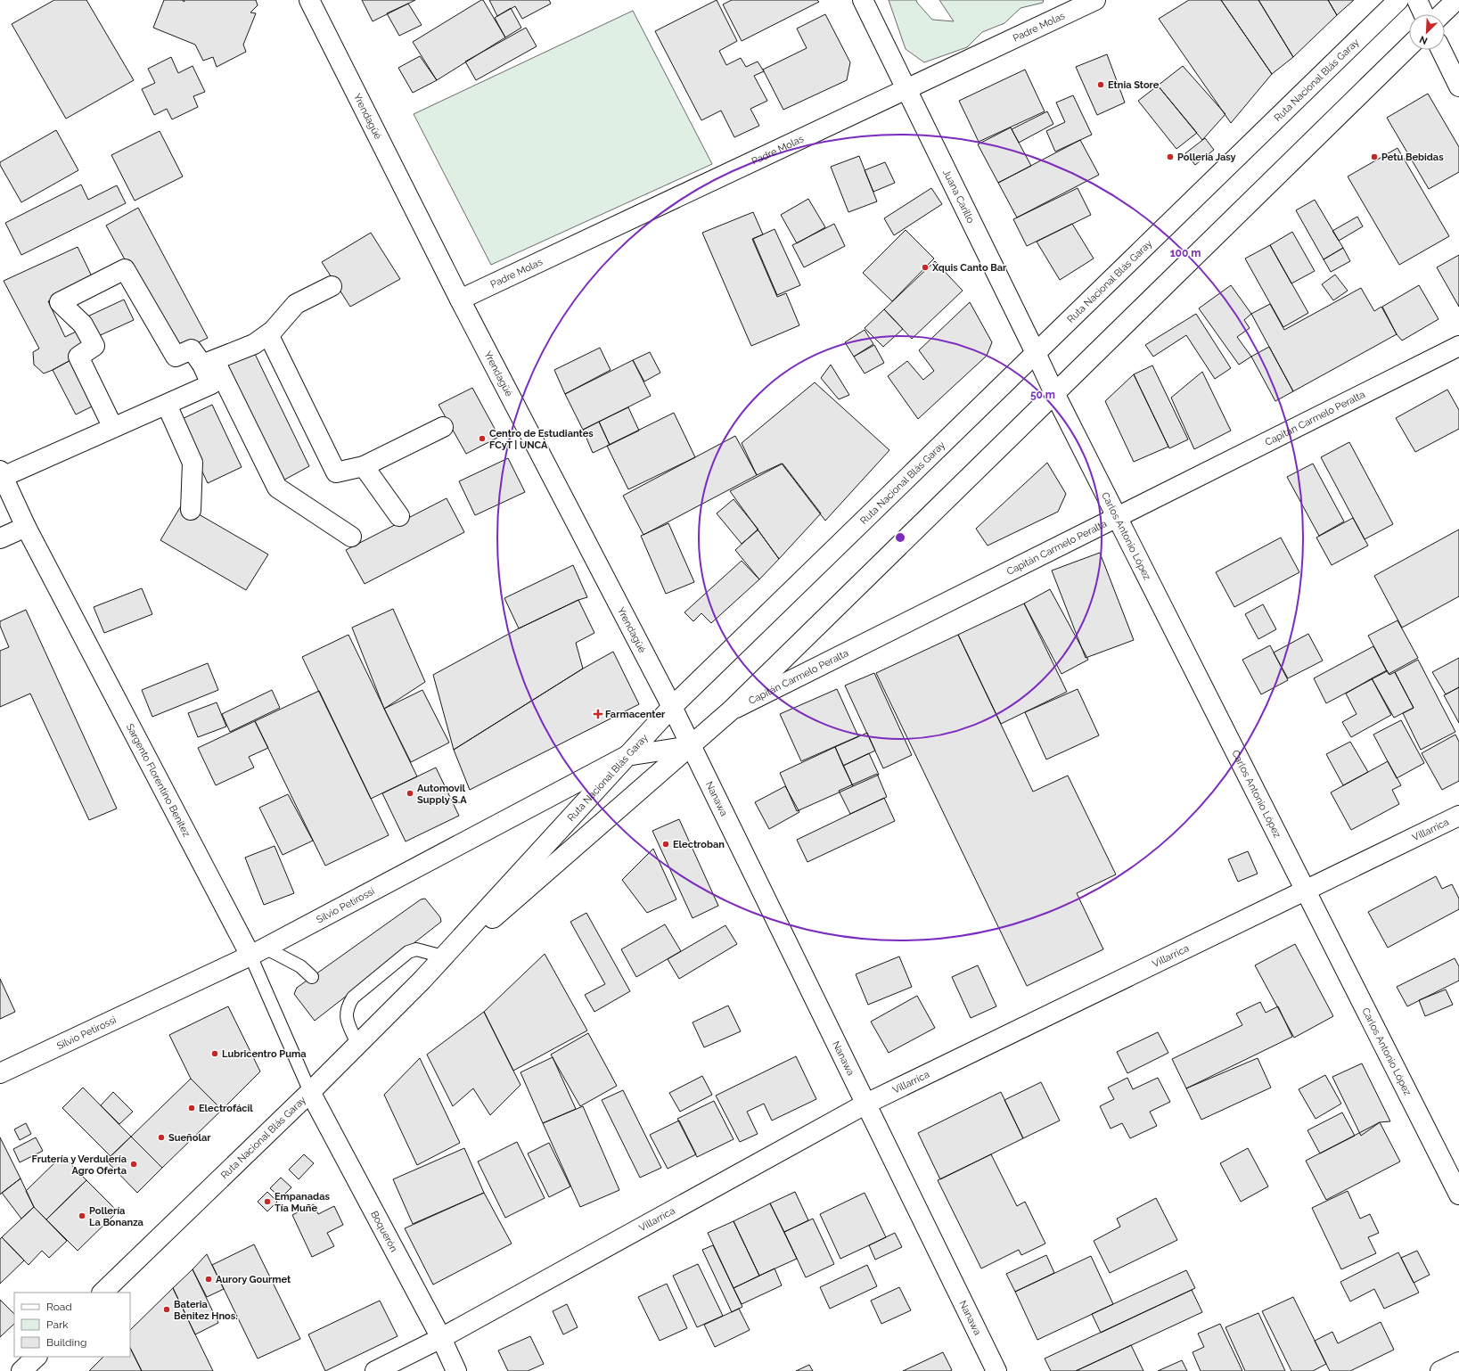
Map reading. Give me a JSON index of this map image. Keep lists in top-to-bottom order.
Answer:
{
  "streets": {
    "main road": [
      "Padre Molas",
      "Ruta Nacional Blás Garay",
      "Yrendagüé",
      "Juana Carillo",
      "Capitán Carmelo Peralta",
      "Carlos Antonio López",
      "Sargento Florentino Benitez",
      "Nanawa",
      "Villarrica",
      "Silvio Petirossi",
      "Boquerón"
    ]
  },
  "crossings": [
    ["Padre Molas", "Yrendagüé"],
    ["Padre Molas", "Juana Carillo"],
    ["Ruta Nacional Blás Garay", "Yrendagüé"],
    ["Ruta Nacional Blás Garay", "Juana Carillo"],
    ["Ruta Nacional Blás Garay", "Capitán Carmelo Peralta"],
    ["Ruta Nacional Blás Garay", "Carlos Antonio López"],
    ["Ruta Nacional Blás Garay", "Sargento Florentino Benitez"],
    ["Ruta Nacional Blás Garay", "Nanawa"],
    ["Ruta Nacional Blás Garay", "Silvio Petirossi"],
    ["Ruta Nacional Blás Garay", "Boquerón"],
    ["Yrendagüé", "Nanawa"],
    ["Yrendagüé", "Silvio Petirossi"],
    ["Juana Carillo", "Carlos Antonio López"],
    ["Capitán Carmelo Peralta", "Carlos Antonio López"],
    ["Carlos Antonio López", "Villarrica"],
    ["Sargento Florentino Benitez", "Silvio Petirossi"],
    ["Sargento Florentino Benitez", "Boquerón"],
    ["Nanawa", "Villarrica"],
    ["Nanawa", "Silvio Petirossi"],
    ["Villarrica", "Boquerón"]
  ],
  "places": {
    "other": [
      "Etnia Store",
      "Polleria Jasy",
      "Petu Bebidas",
      "Xquis Canto Bar",
      "Centro de Estudiantes FCyT | UNCA",
      "Automovil Supply S.A",
      "Electroban",
      "Lubricentro Puma",
      "Electrofácil",
      "Sueñolar",
      "Frutería y Verdulería Agro Oferta",
      "Empanadas Tía Muñe",
      "Pollería La Bonanza",
      "Aurory Gourmet",
      "Bateria Benitez Hnos."
    ],
    "health": ["Farmacenter"]
  },
  "legend": ["Road", "Park", "Building"],
  "north": "bottom left",
  "rings": ["100 m", "50 m"]
}
